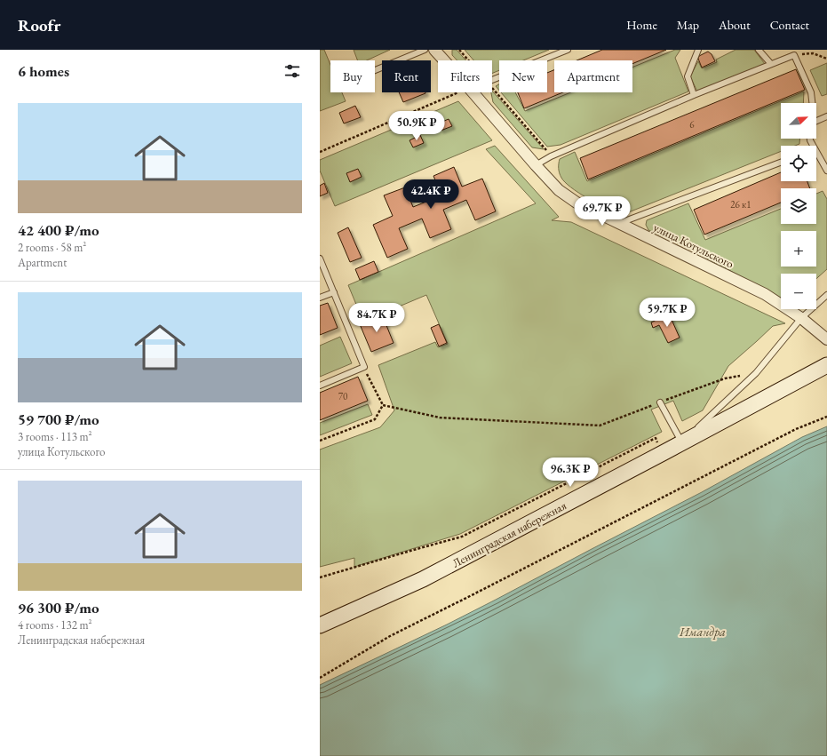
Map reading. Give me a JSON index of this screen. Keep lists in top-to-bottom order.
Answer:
{
  "streets": {
    "main road": ["Ленинградская набережная"],
    "street": ["улица Котульского"]
  },
  "water": ["Имандра"],
  "house_numbers": ["6", "26 к1", "70"],
  "north": "top right",
  "page": {
    "header": "Roofr",
    "nav": [
      "Home",
      "Map",
      "About",
      "Contact"
    ],
    "heading": "6 homes",
    "chip": [
      "Buy",
      "Rent",
      "Filters",
      "New",
      "Apartment"
    ],
    "list": [
      {
        "name": "42 400 ₽/mo",
        "note": "2 rooms · 58 m² · Apartment"
      },
      {
        "name": "59 700 ₽/mo",
        "note": "3 rooms · 113 m² · улица Котульского"
      },
      {
        "name": "96 300 ₽/mo",
        "note": "4 rooms · 132 m² · Ленинградская набережная"
      }
    ],
    "map_buttons": ["+", "−"],
    "price": [
      "50.9K ₽",
      "42.4K ₽",
      "69.7K ₽",
      "59.7K ₽",
      "84.7K ₽",
      "96.3K ₽"
    ]
  }
}
